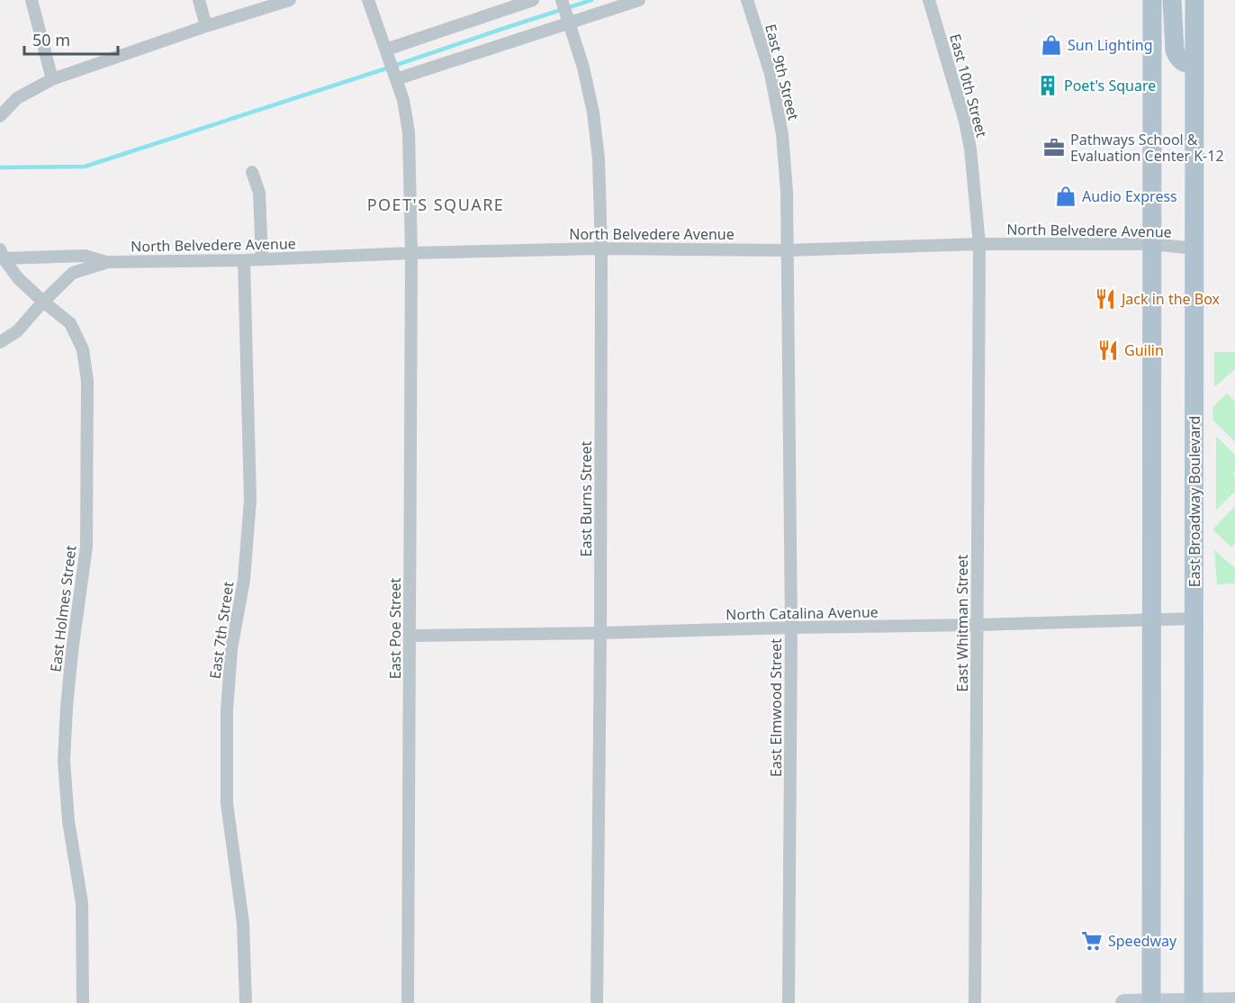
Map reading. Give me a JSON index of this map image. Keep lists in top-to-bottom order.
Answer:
{
  "streets": {
    "main road": ["East Broadway Boulevard"],
    "street": [
      "East 9th Street",
      "East 10th Street",
      "North Belvedere Avenue",
      "East Burns Street",
      "East Holmes Street",
      "North Catalina Avenue",
      "East Whitman Street",
      "East Poe Street",
      "East 7th Street",
      "East Elmwood Street"
    ]
  },
  "crossings": [
    ["East 9th Street", "North Belvedere Avenue"],
    ["East 9th Street", "East Elmwood Street"],
    ["East 10th Street", "North Belvedere Avenue"],
    ["East 10th Street", "East Whitman Street"],
    ["North Belvedere Avenue", "East Burns Street"],
    ["North Belvedere Avenue", "East Broadway Boulevard"],
    ["North Belvedere Avenue", "East Holmes Street"],
    ["North Belvedere Avenue", "East Whitman Street"],
    ["North Belvedere Avenue", "East Poe Street"],
    ["North Belvedere Avenue", "East 7th Street"],
    ["North Belvedere Avenue", "East Elmwood Street"],
    ["East Burns Street", "North Catalina Avenue"],
    ["East Broadway Boulevard", "North Catalina Avenue"],
    ["North Catalina Avenue", "East Whitman Street"],
    ["North Catalina Avenue", "East Poe Street"],
    ["North Catalina Avenue", "East Elmwood Street"]
  ],
  "districts": ["POET'S SQUARE"],
  "places": {
    "shop": ["Sun Lighting", "Audio Express"],
    "building": ["Poet's Square"],
    "office": ["Pathways School & Evaluation Center K-12"],
    "restaurant": ["Jack in the Box", "Guilin"],
    "supermarket": ["Speedway"]
  },
  "scale_bar": "50 m"
}
